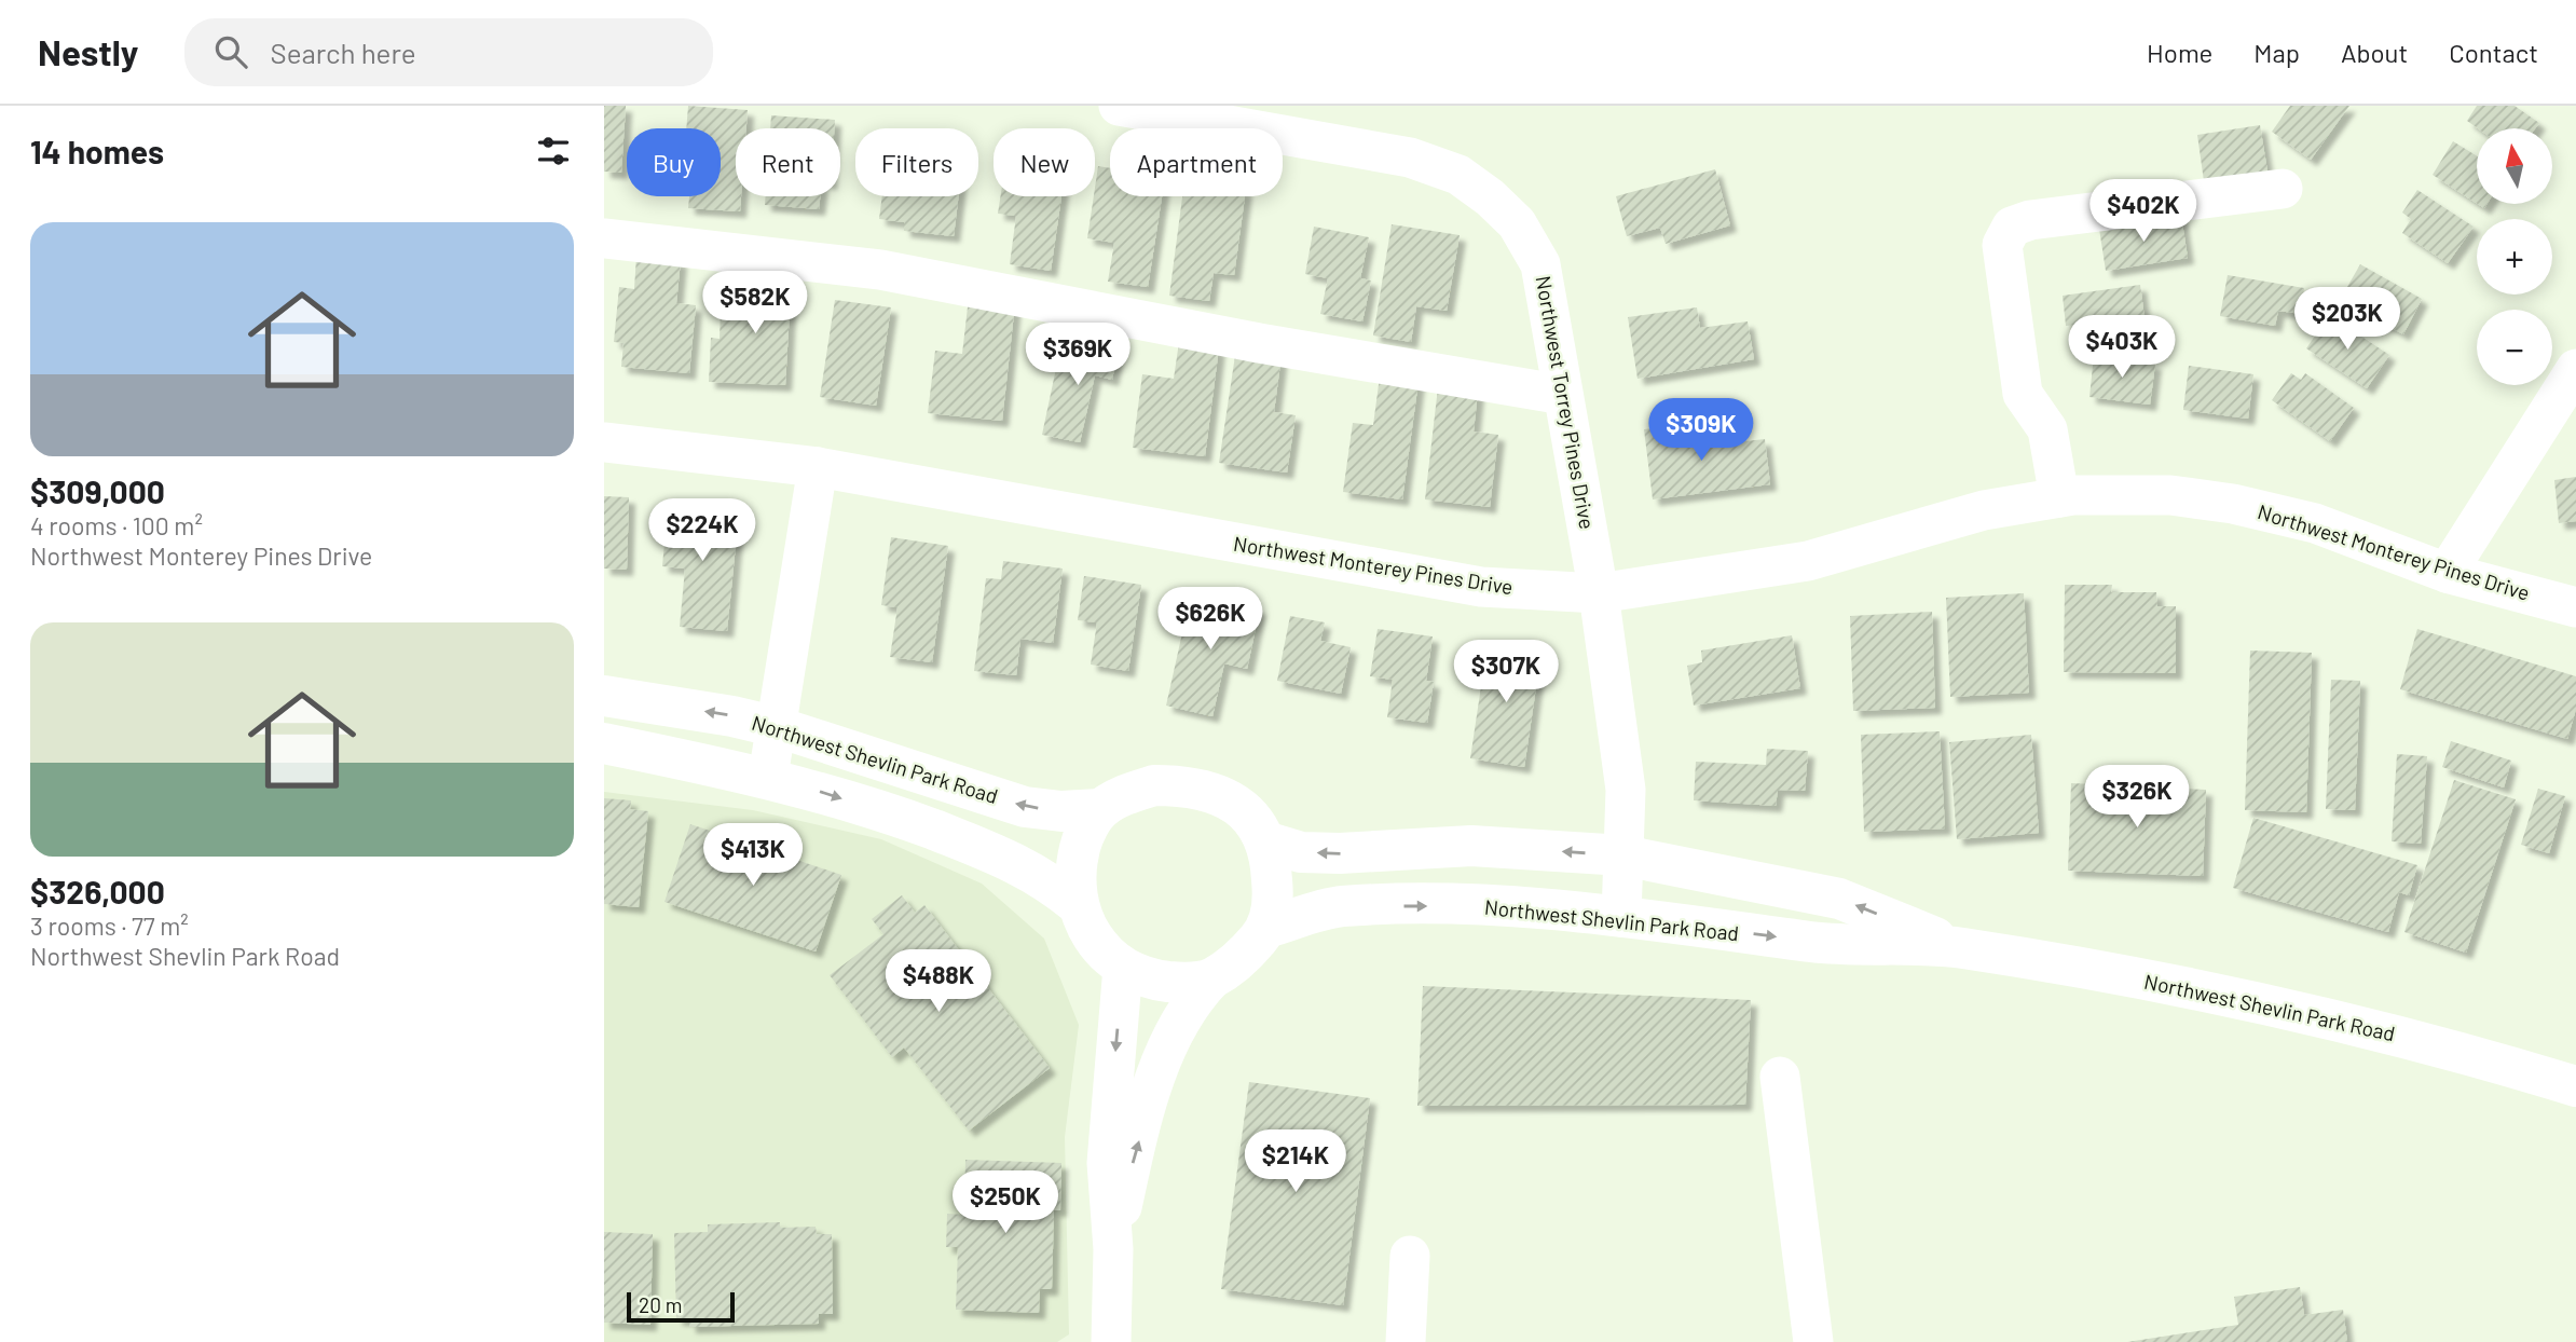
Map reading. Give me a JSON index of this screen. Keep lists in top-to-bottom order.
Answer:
{
  "streets": {
    "main road": ["Northwest Shevlin Park Road"],
    "street": ["Northwest Torrey Pines Drive", "Northwest Monterey Pines Drive"]
  },
  "crossings": [
    ["Northwest Torrey Pines Drive", "Northwest Monterey Pines Drive"],
    ["Northwest Torrey Pines Drive", "Northwest Shevlin Park Road"]
  ],
  "scale_bar": "20 m",
  "north": "top",
  "page": {
    "header": "Nestly",
    "search": "Search here",
    "nav": [
      "Home",
      "Map",
      "About",
      "Contact"
    ],
    "heading": "14 homes",
    "map_buttons": ["+", "−"],
    "chip": [
      "Buy",
      "Rent",
      "Filters",
      "New",
      "Apartment"
    ],
    "price": [
      "$402K",
      "$582K",
      "$203K",
      "$403K",
      "$369K",
      "$309K",
      "$224K",
      "$626K",
      "$307K",
      "$326K",
      "$413K",
      "$488K",
      "$214K",
      "$250K"
    ],
    "list": [
      {
        "name": "$309,000",
        "note": "4 rooms · 100 m² · Northwest Monterey Pines Drive"
      },
      {
        "name": "$326,000",
        "note": "3 rooms · 77 m² · Northwest Shevlin Park Road"
      }
    ],
    "scale": "20 m"
  }
}
